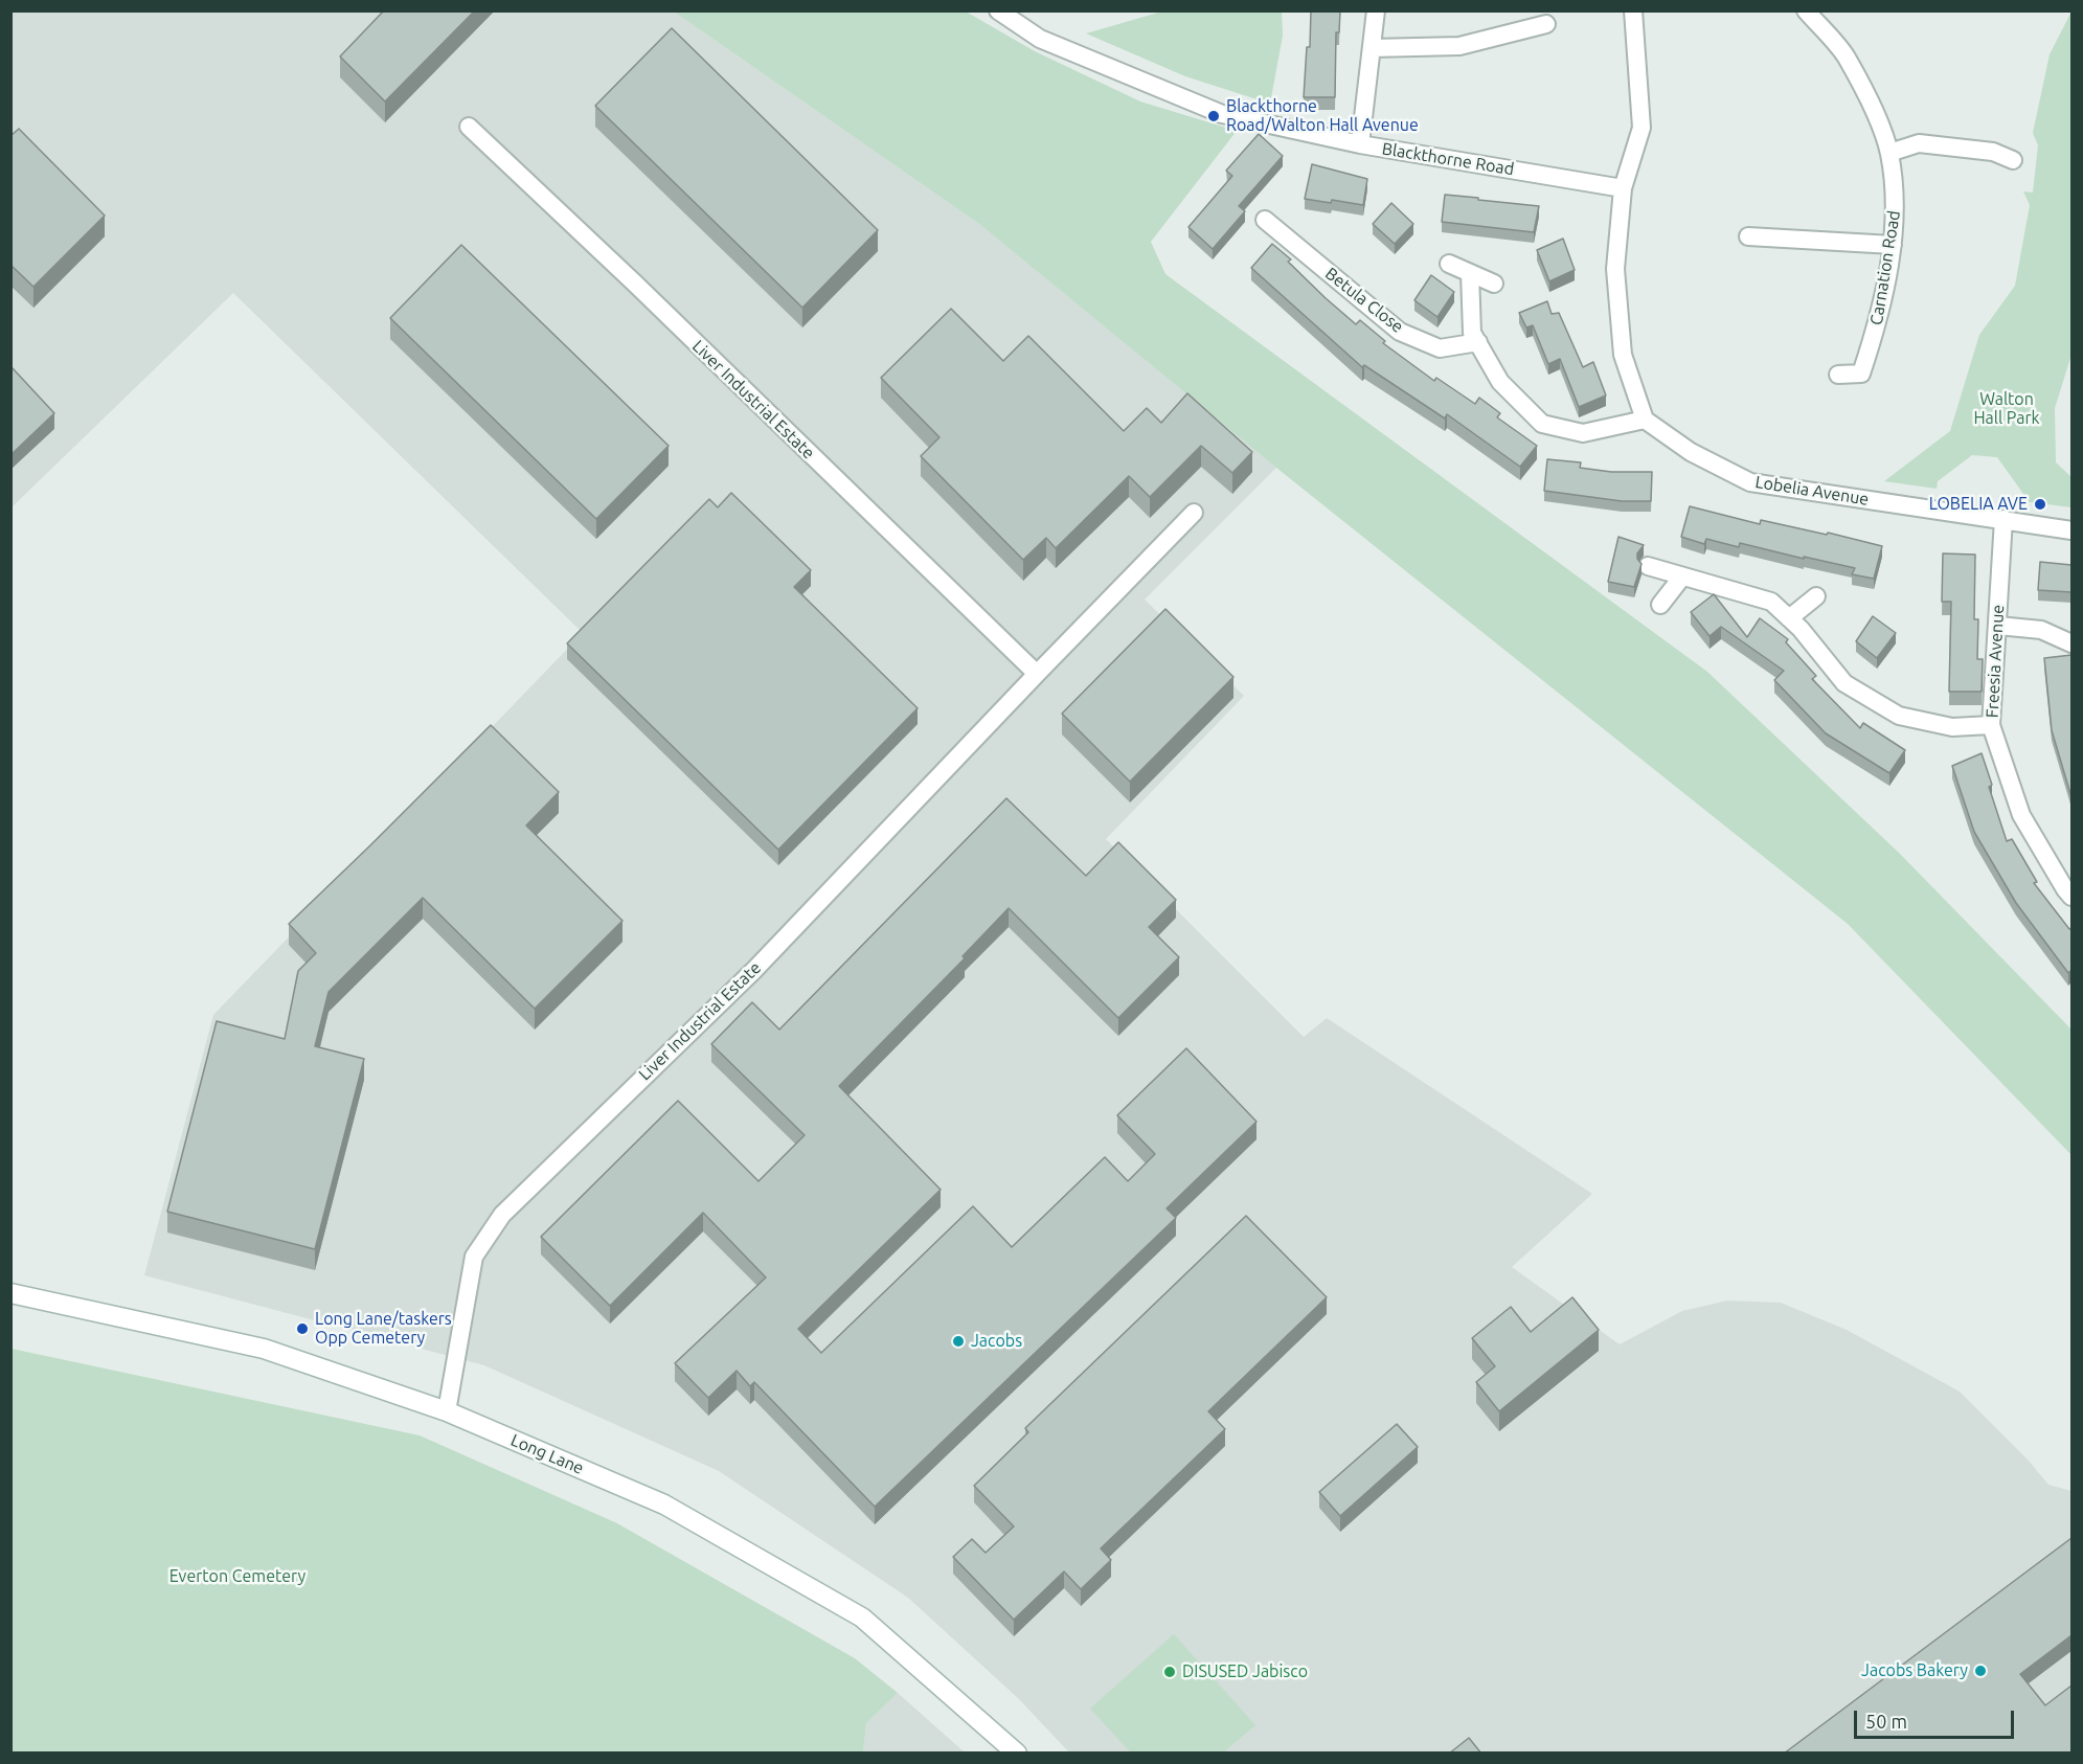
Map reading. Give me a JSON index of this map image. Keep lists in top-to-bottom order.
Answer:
{
  "streets": {
    "main road": ["Long Lane"],
    "street": [
      "Blackthorne Road",
      "Carnation Road",
      "Betula Close",
      "Liver Industrial Estate",
      "Lobelia Avenue",
      "Freesia Avenue"
    ]
  },
  "crossings": [
    ["Liver Industrial Estate", "Long Lane"],
    ["Lobelia Avenue", "Freesia Avenue"]
  ],
  "parks": ["Walton Hall Park", "Everton Cemetery"],
  "places": [
    "Blackthorne Road/Walton Hall Avenue",
    "LOBELIA AVE",
    "Long Lane/taskers Opp Cemetery",
    "Jacobs",
    "Jacobs Bakery",
    "DISUSED Jabisco"
  ],
  "scale_bar": "50 m"
}
